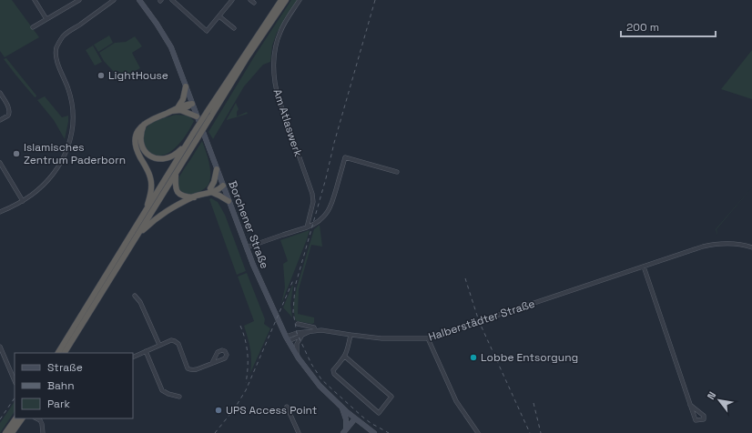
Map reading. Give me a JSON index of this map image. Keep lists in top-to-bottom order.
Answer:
{
  "streets": {
    "main road": ["Borchener Straße"],
    "street": ["Am Atlaswerk", "Halberstädter Straße"]
  },
  "crossings": [
    ["Borchener Straße", "Halberstädter Straße"]
  ],
  "places": [
    "LightHouse",
    "Islamisches Zentrum Paderborn",
    "Lobbe Entsorgung",
    "UPS Access Point"
  ],
  "legend": ["Straße", "Bahn", "Park"],
  "scale_bar": "200 m",
  "north": "top left"
}
